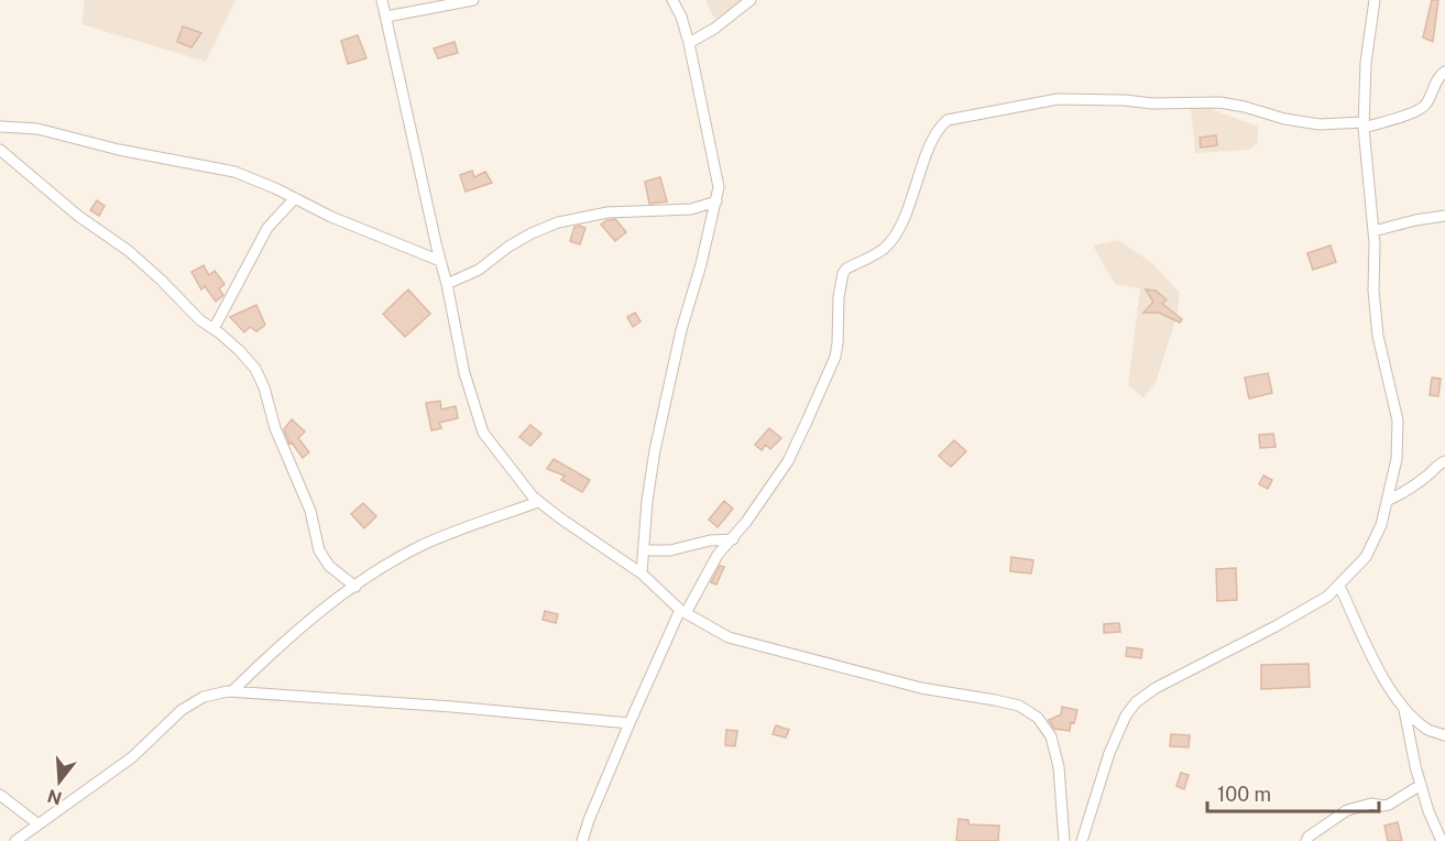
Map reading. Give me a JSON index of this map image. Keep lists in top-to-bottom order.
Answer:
{
  "scale_bar": "100 m",
  "north": "bottom"
}
